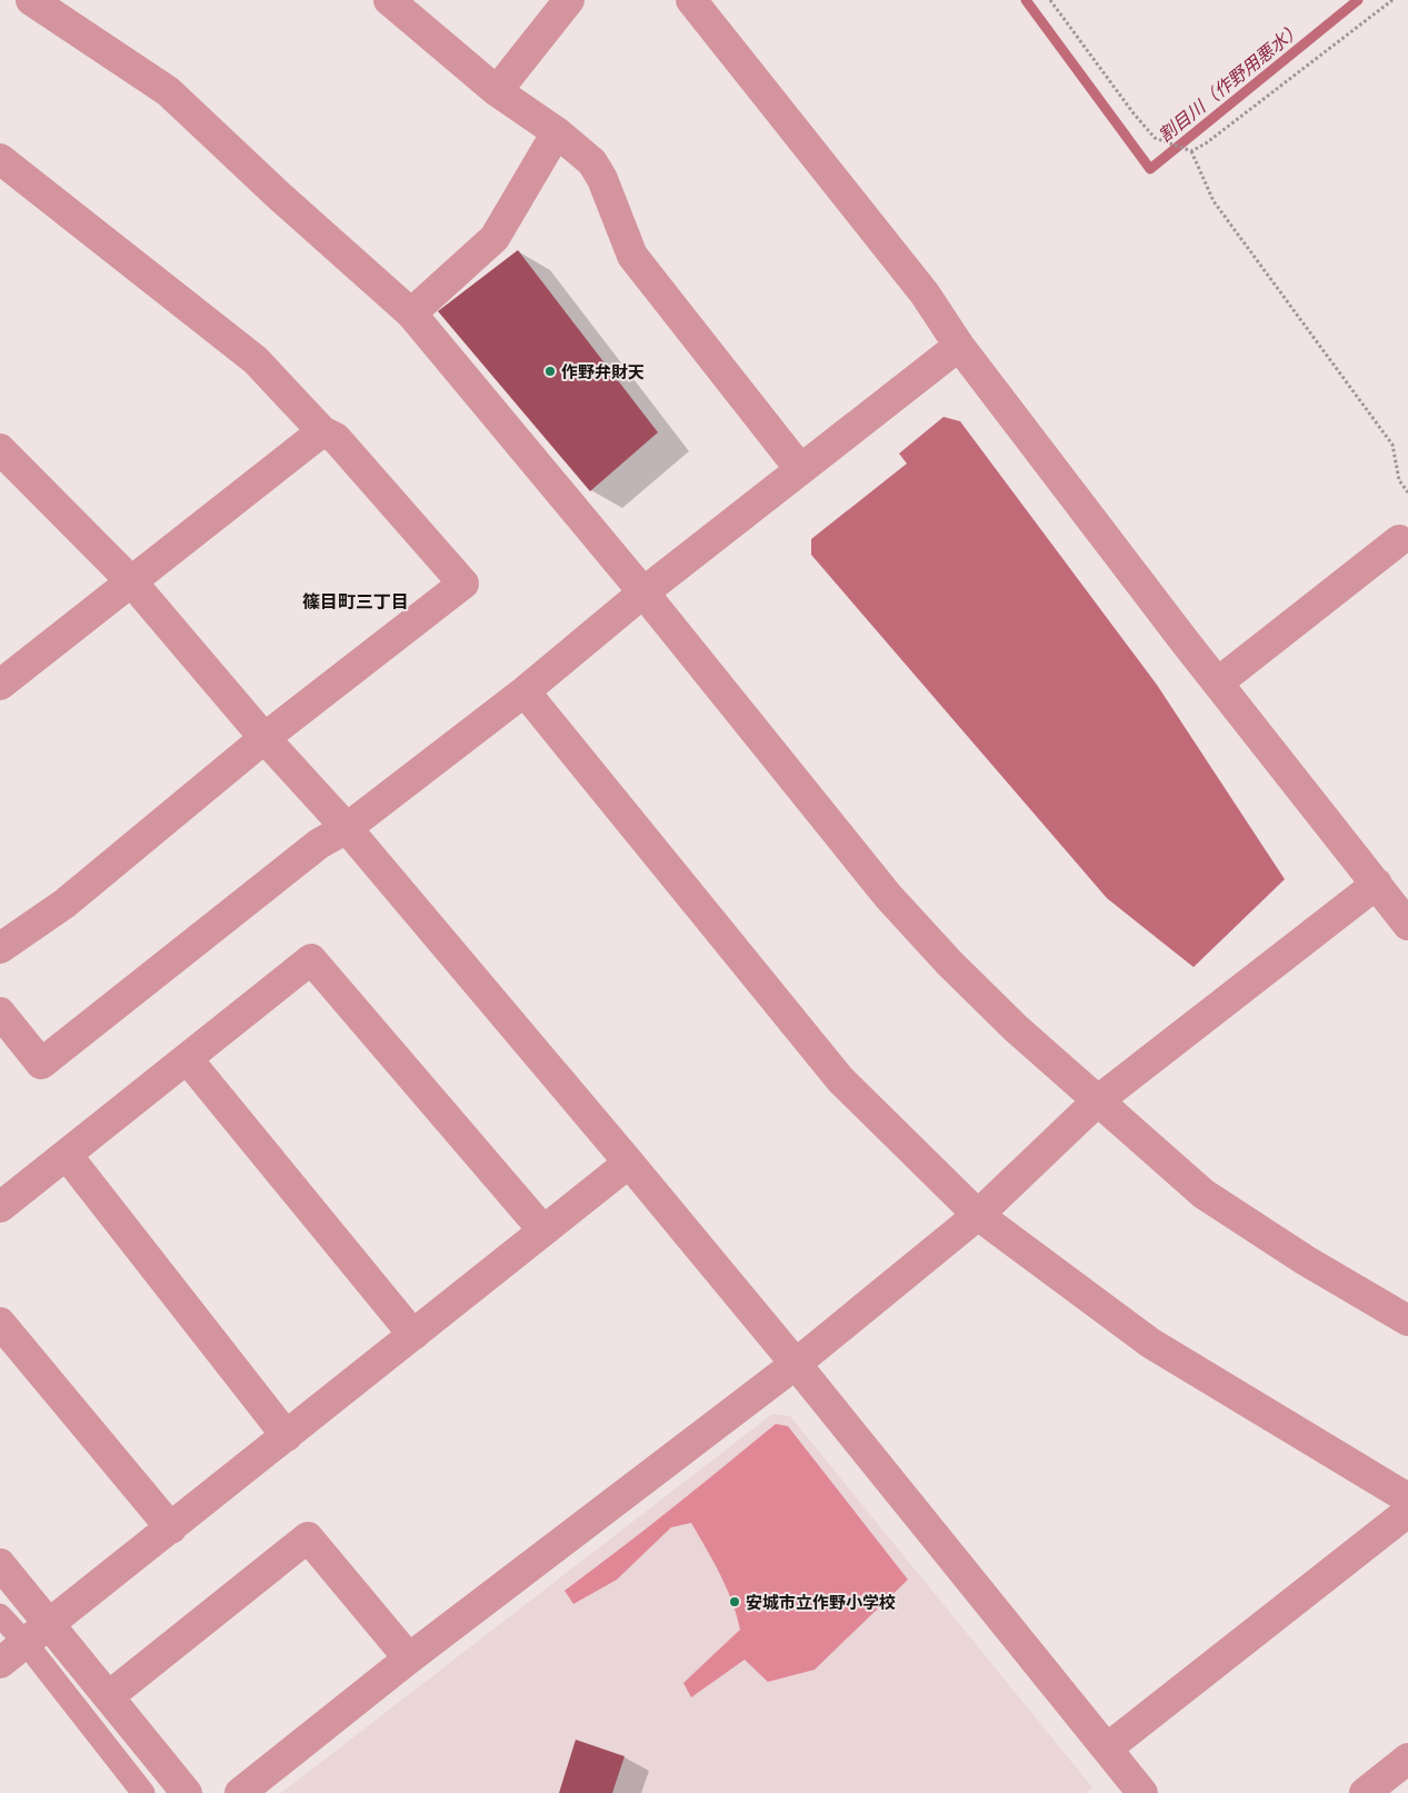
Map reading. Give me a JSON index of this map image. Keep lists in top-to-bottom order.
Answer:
{
  "districts": ["篠目町三丁目"],
  "water": ["割目川（作野用悪水）"],
  "places": ["作野弁財天", "安城市立作野小学校"]
}
